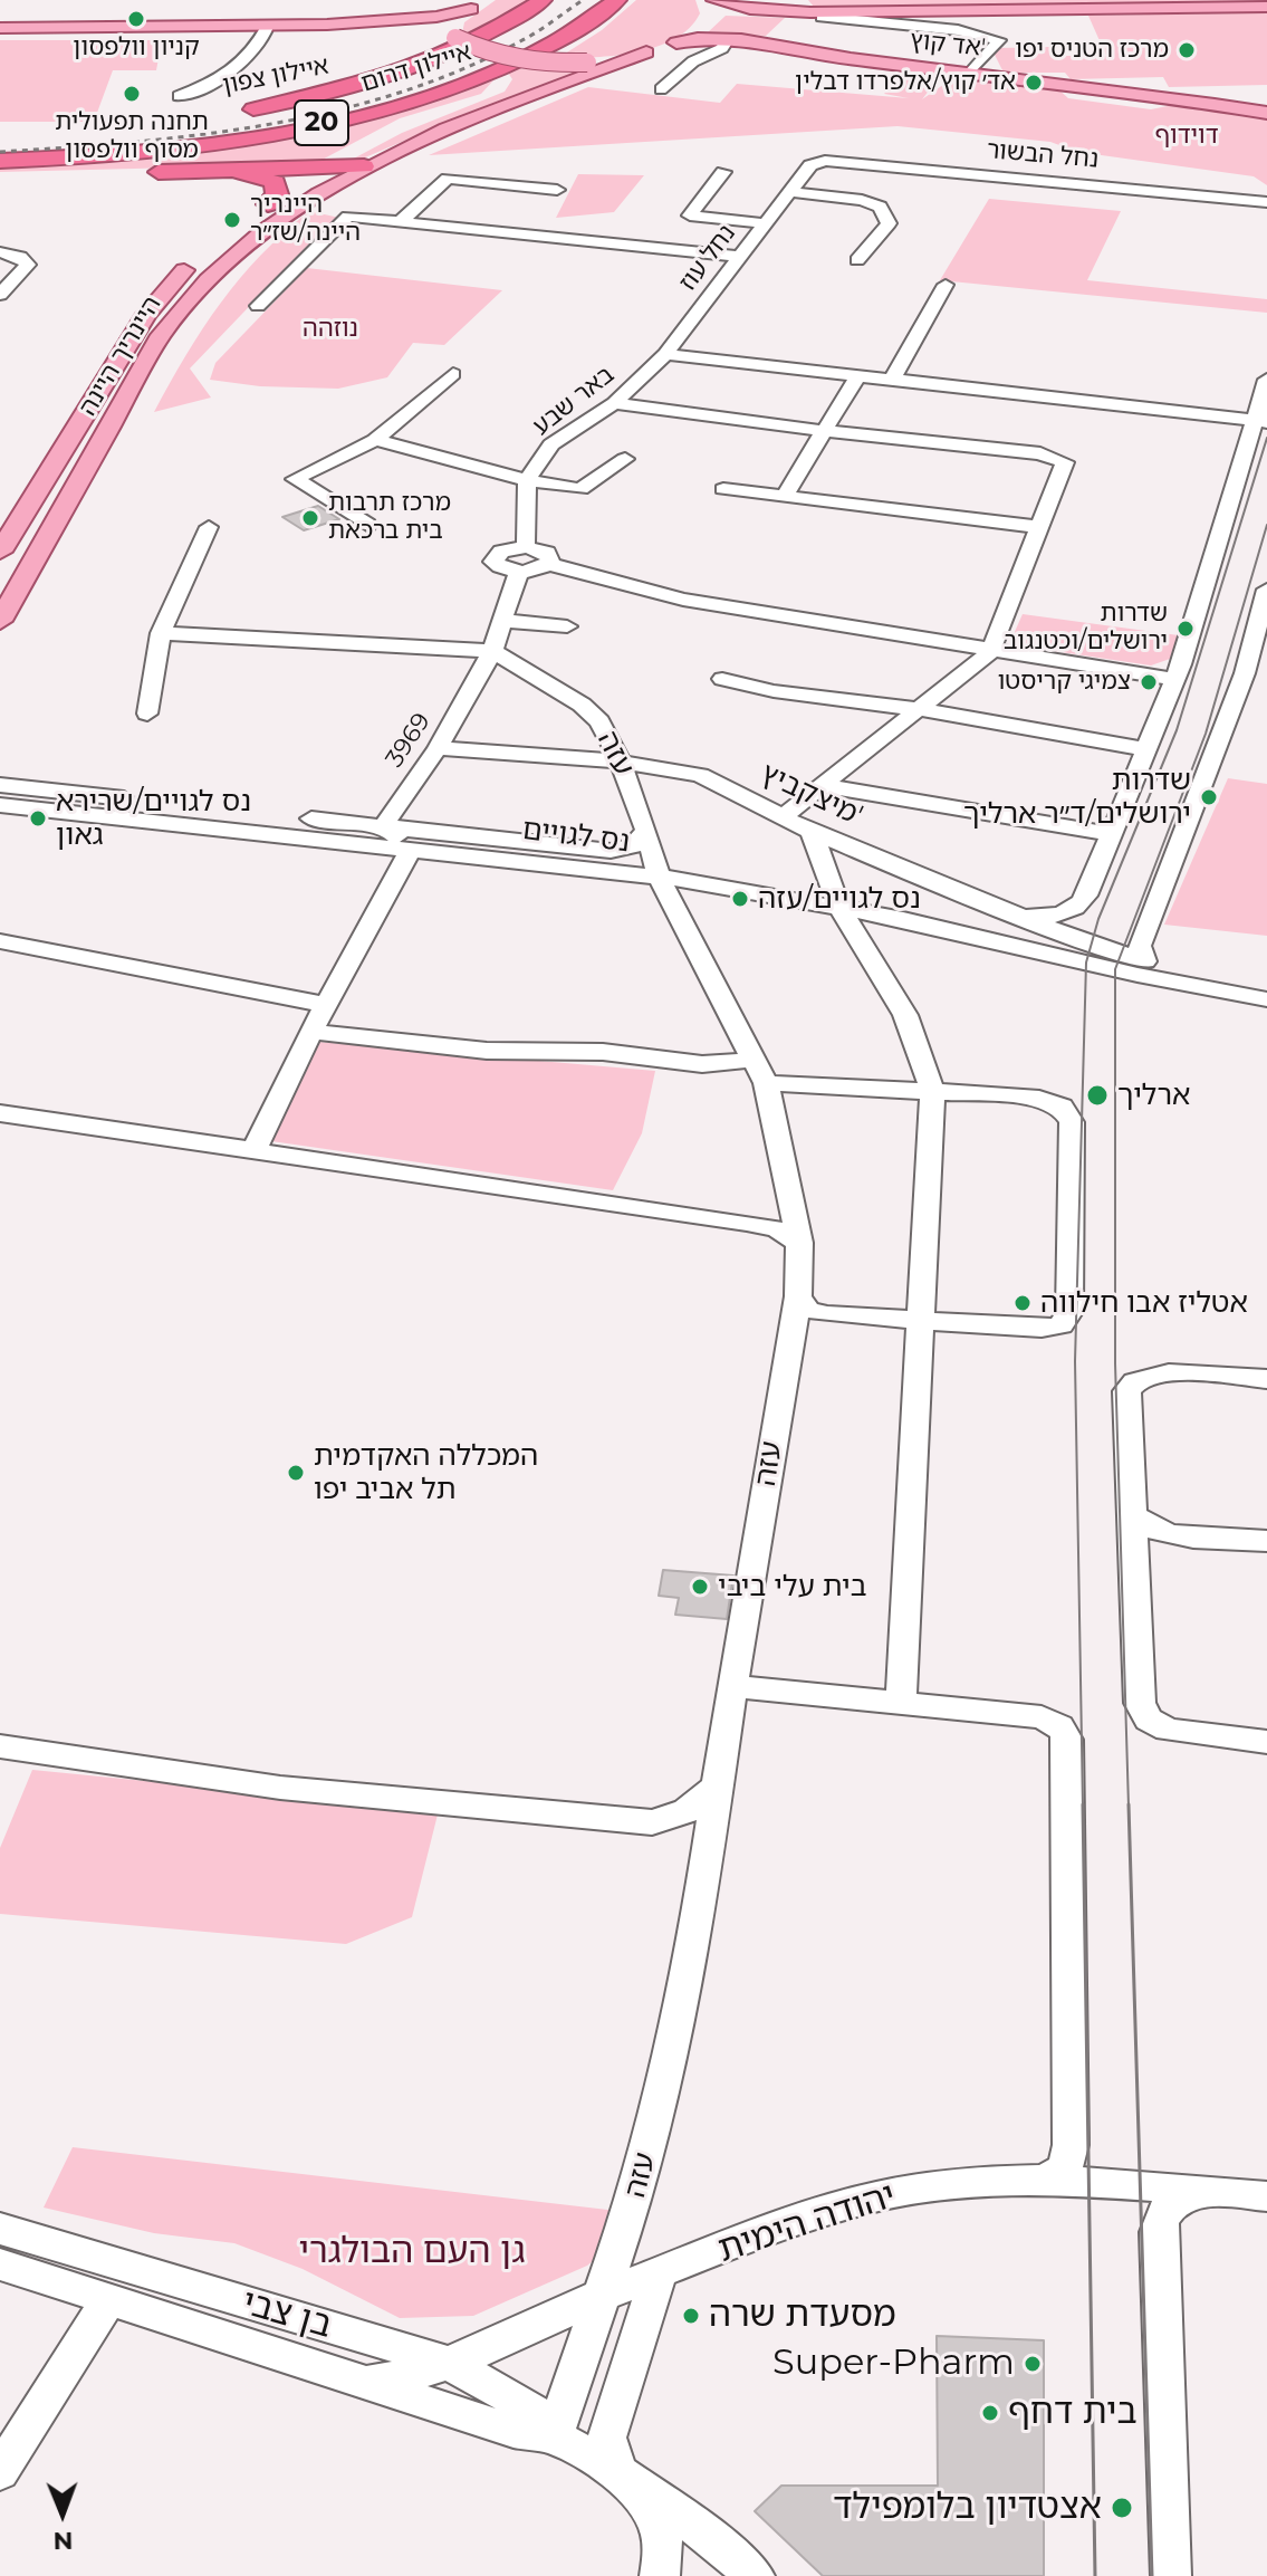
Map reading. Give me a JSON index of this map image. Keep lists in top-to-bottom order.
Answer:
{
  "streets": {
    "highway": ["איילון דרום", "איילון צפון", "20"],
    "main road": ["אד קוץ'", "היינריך היינה"],
    "street": [
      "נחל הבשור",
      "נחל עוז",
      "באר שבע",
      "3969",
      "עזה",
      "מיצקביץ'",
      "נס לגויים",
      "יהודה הימית",
      "בן צבי"
    ]
  },
  "crossings": [
    ["נחל הבשור", "נחל עוז"],
    ["נחל עוז", "באר שבע"],
    ["3969", "עזה"],
    ["3969", "מיצקביץ'"],
    ["3969", "נס לגויים"],
    ["עזה", "מיצקביץ'"],
    ["עזה", "נס לגויים"],
    ["עזה", "יהודה הימית"],
    ["עזה", "בן צבי"],
    ["מיצקביץ'", "נס לגויים"],
    ["יהודה הימית", "בן צבי"]
  ],
  "parks": ["דוידוף", "נוזהה", "גן העם הבולגרי"],
  "places": [
    "קניון וולפסון",
    "מרכז הטניס יפו",
    "אד׳ קוץ/אלפרדו דבלין",
    "תחנה תפעולית מסוף וולפסון",
    "היינריך היינה/שז״ר",
    "מרכז תרבות בית ברכאת",
    "שדרות ירושלים/וכטנגוב",
    "צמיגי קריסטו",
    "שדרות ירושלים/ד״ר ארליך",
    "נס לגויים/שרירא גאון",
    "נס לגויים/עזה",
    "ארליך",
    "אטליז אבו חילווה",
    "המכללה האקדמית תל אביב יפו",
    "בית עלי ביבי",
    "מסעדת שרה",
    "Super-Pharm",
    "בית דחף",
    "אצטדיון בלומפילד"
  ],
  "north": "bottom"
}
